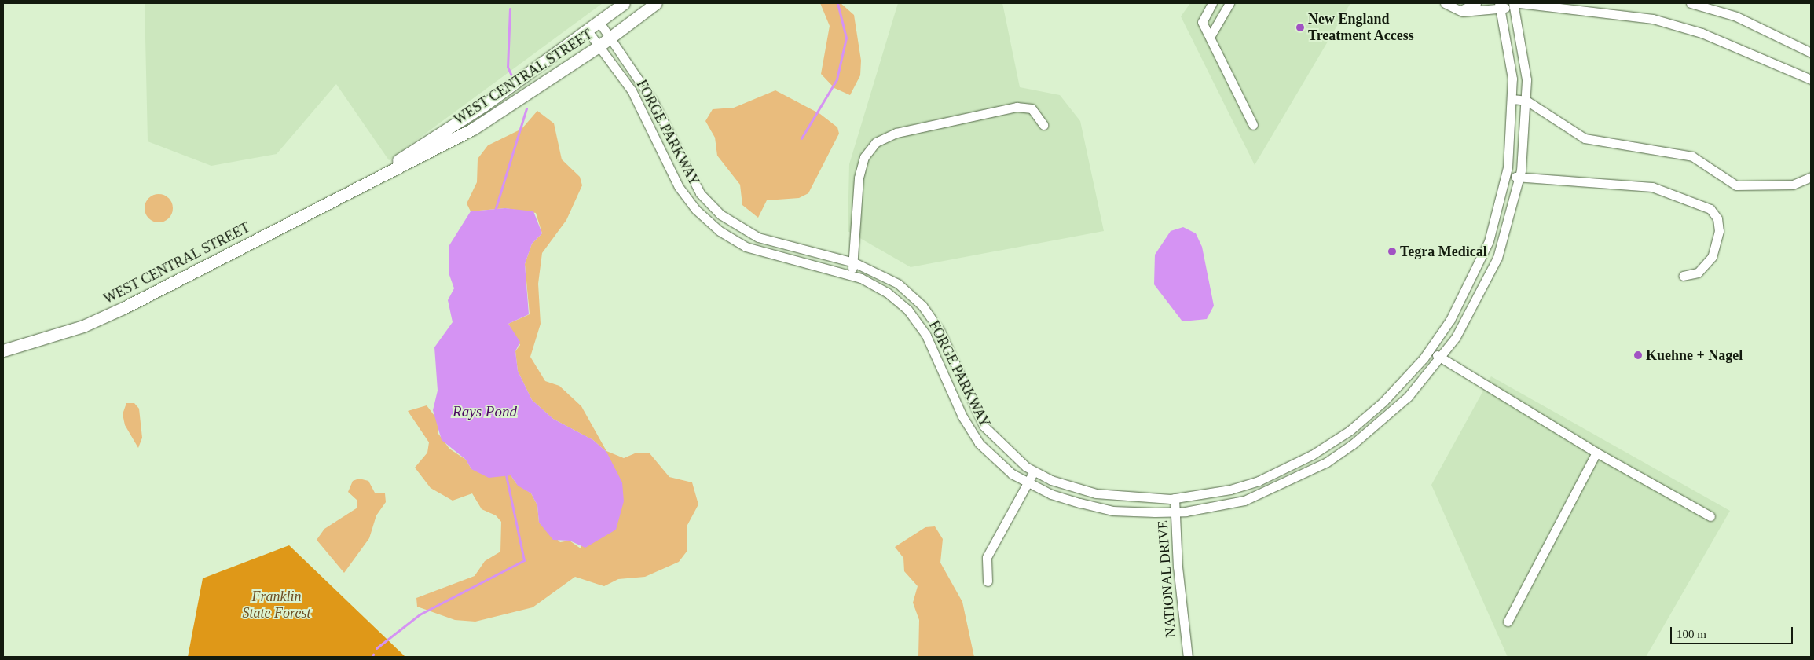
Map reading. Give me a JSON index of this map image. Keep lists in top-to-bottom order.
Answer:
{
  "streets": {
    "main road": ["WEST CENTRAL STREET"],
    "street": ["FORGE PARKWAY", "NATIONAL DRIVE"]
  },
  "crossings": [
    ["WEST CENTRAL STREET", "FORGE PARKWAY"],
    ["FORGE PARKWAY", "NATIONAL DRIVE"]
  ],
  "water": ["Rays Pond"],
  "parks": ["Franklin State Forest"],
  "places": ["New England Treatment Access", "Tegra Medical", "Kuehne + Nagel"],
  "scale_bar": "100 m"
}
